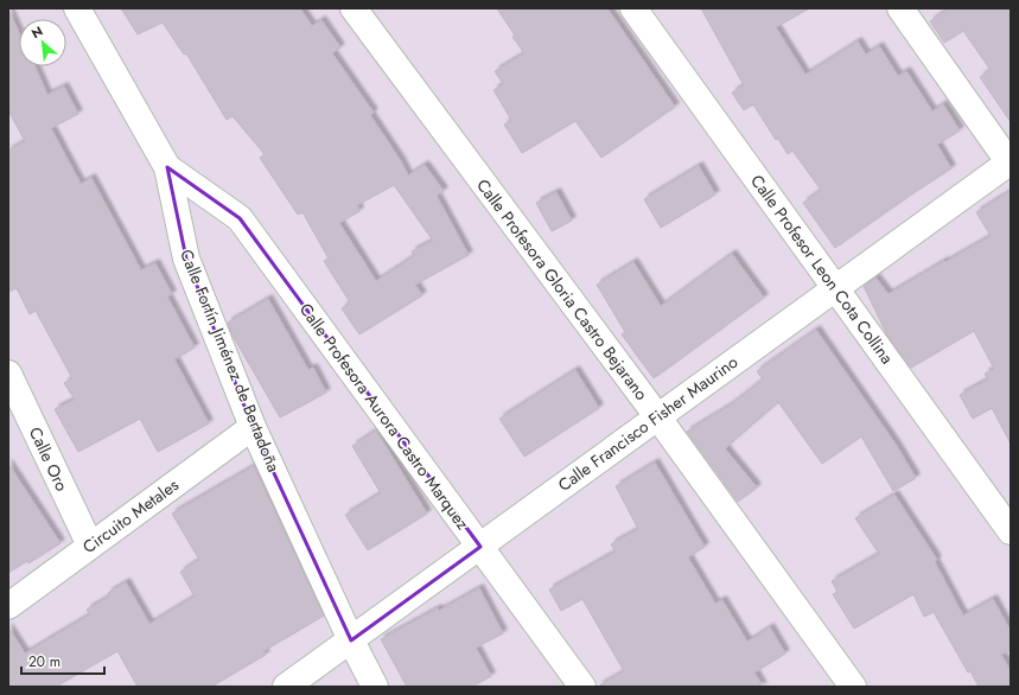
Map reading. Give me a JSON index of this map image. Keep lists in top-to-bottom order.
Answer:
{
  "streets": {
    "street": [
      "Calle Profesor Leon Cota Collina",
      "Calle Profesora Gloria Castro Bejarano",
      "Calle Fortín Jiménez de Bertadoña",
      "Calle Profesora Aurora Castro Marquez",
      "Calle Francisco Fisher Maurino",
      "Calle Oro",
      "Circuito Metales"
    ]
  },
  "crossings": [
    ["Calle Profesor Leon Cota Collina", "Calle Francisco Fisher Maurino"],
    ["Calle Profesora Gloria Castro Bejarano", "Calle Francisco Fisher Maurino"],
    ["Calle Fortín Jiménez de Bertadoña", "Calle Profesora Aurora Castro Marquez"],
    ["Calle Fortín Jiménez de Bertadoña", "Calle Francisco Fisher Maurino"],
    ["Calle Fortín Jiménez de Bertadoña", "Circuito Metales"],
    ["Calle Profesora Aurora Castro Marquez", "Calle Francisco Fisher Maurino"],
    ["Calle Oro", "Circuito Metales"]
  ],
  "scale_bar": "20 m",
  "north": "top left"
}
